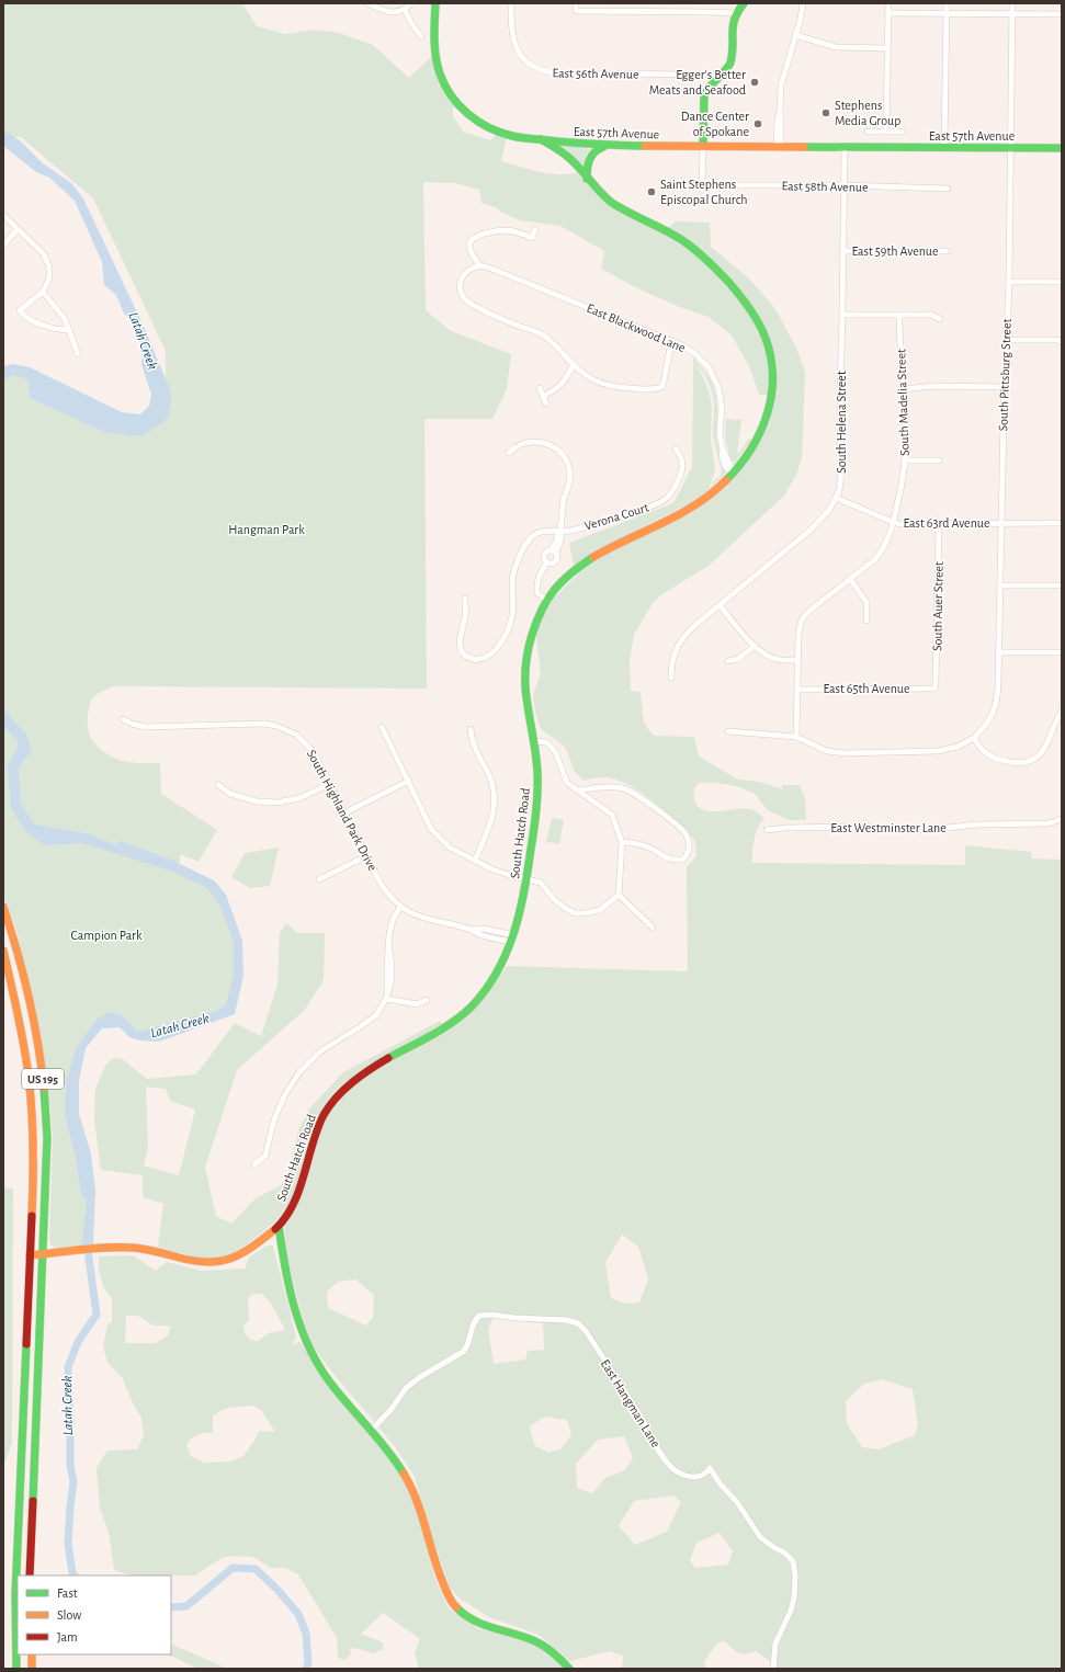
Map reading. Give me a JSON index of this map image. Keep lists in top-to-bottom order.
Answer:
{
  "streets": {
    "main road": ["East 57th Avenue", "South Hatch Road", "US 195"],
    "street": [
      "East 56th Avenue",
      "East 58th Avenue",
      "East 59th Avenue",
      "East Blackwood Lane",
      "South Pittsburg Street",
      "South Madelia Street",
      "South Helena Street",
      "Verona Court",
      "East 63rd Avenue",
      "South Auer Street",
      "East 65th Avenue",
      "South Highland Park Drive",
      "East Westminster Lane",
      "East Hangman Lane"
    ]
  },
  "crossings": [
    ["East 57th Avenue", "East 58th Avenue"],
    ["East 57th Avenue", "South Pittsburg Street"],
    ["East 57th Avenue", "South Helena Street"],
    ["East 57th Avenue", "South Hatch Road"],
    ["East 58th Avenue", "South Helena Street"],
    ["East 59th Avenue", "South Helena Street"],
    ["East Blackwood Lane", "South Hatch Road"],
    ["South Pittsburg Street", "East 63rd Avenue"],
    ["South Madelia Street", "East 63rd Avenue"],
    ["South Madelia Street", "East 65th Avenue"],
    ["South Helena Street", "East 63rd Avenue"],
    ["East 63rd Avenue", "South Auer Street"],
    ["South Auer Street", "East 65th Avenue"],
    ["South Highland Park Drive", "South Hatch Road"],
    ["South Hatch Road", "US 195"]
  ],
  "water": ["Latah Creek"],
  "parks": ["Hangman Park", "Campion Park"],
  "places": [
    "Egger's Better Meats and Seafood",
    "Stephens Media Group",
    "Dance Center of Spokane",
    "Saint Stephens Episcopal Church"
  ],
  "legend": ["Fast", "Slow", "Jam"]
}
